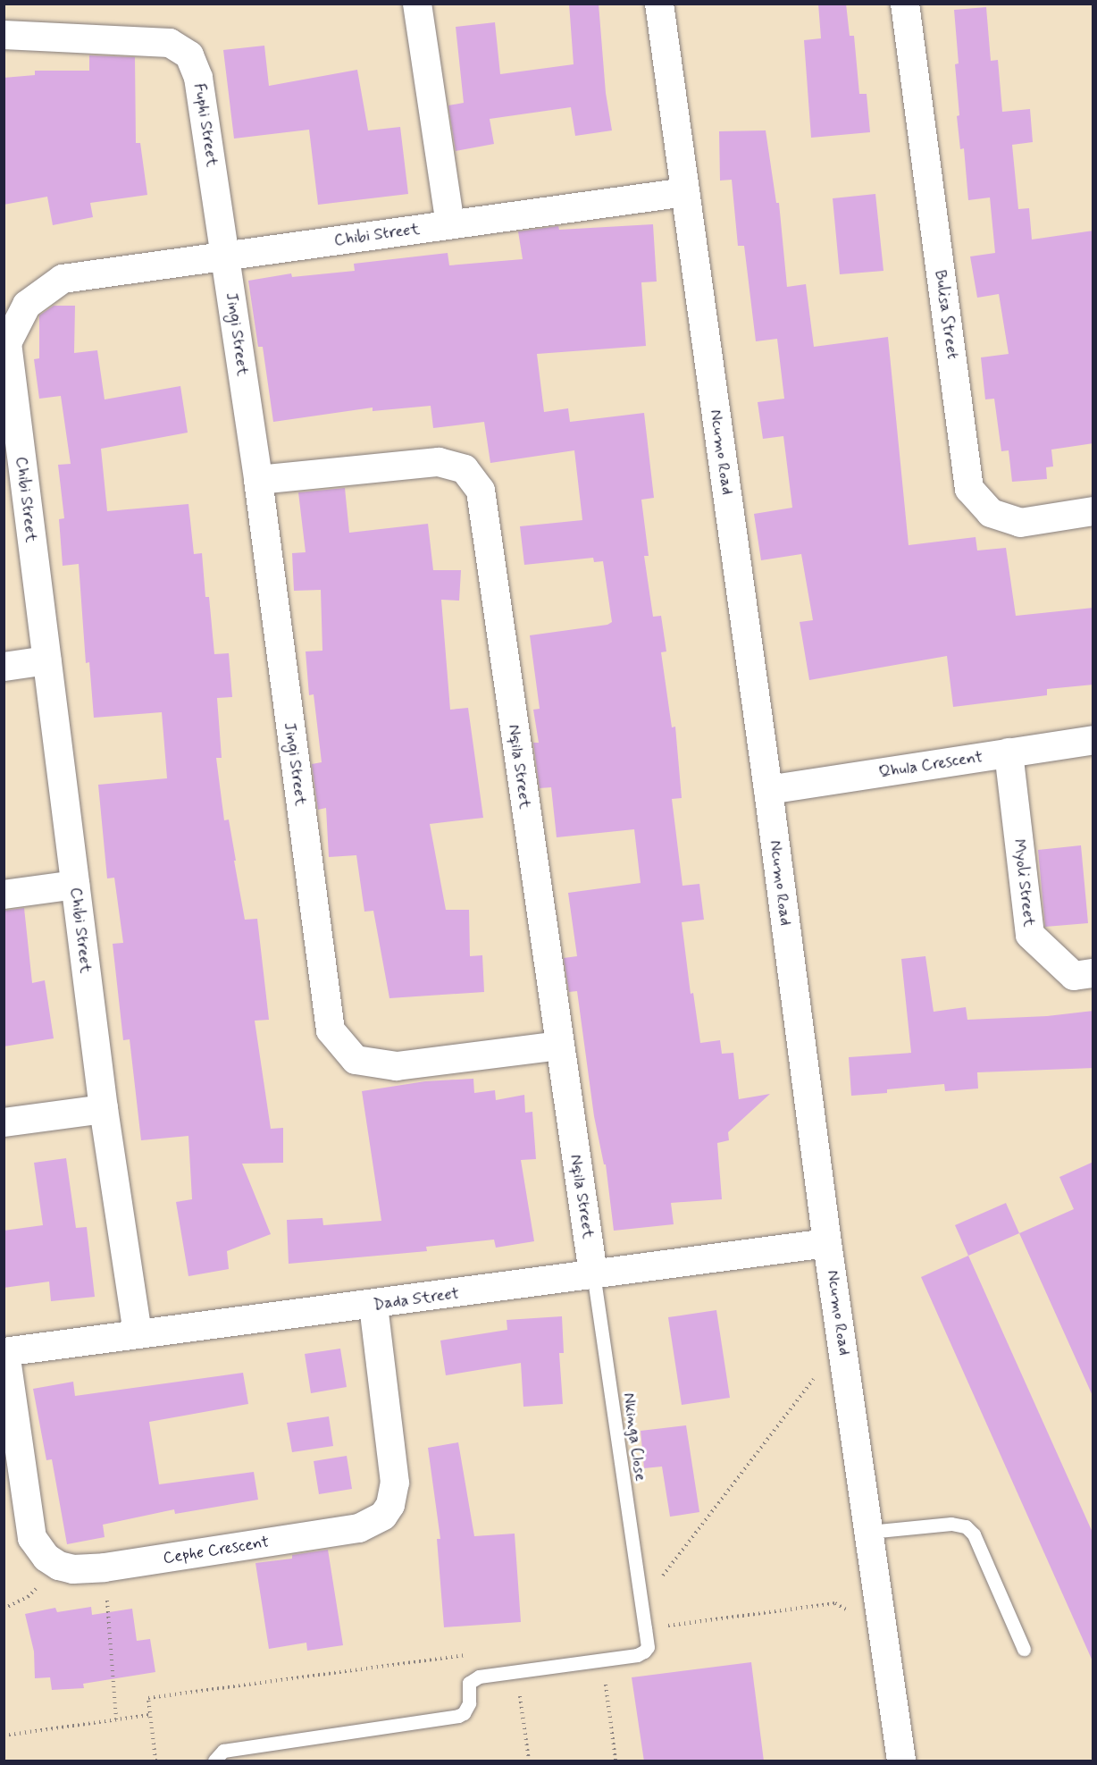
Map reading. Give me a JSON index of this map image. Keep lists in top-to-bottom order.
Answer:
{
  "streets": {
    "street": [
      "Fuphi Street",
      "Chibi Street",
      "Bulisa Street",
      "Jingi Street",
      "Ncumo Road",
      "Qhula Crescent",
      "Nqila Street",
      "Myoli Street",
      "Dada Street",
      "Cephe Crescent"
    ],
    "lane": ["Nkinga Close"]
  },
  "crossings": [
    ["Fuphi Street", "Chibi Street"],
    ["Fuphi Street", "Jingi Street"],
    ["Chibi Street", "Jingi Street"],
    ["Chibi Street", "Ncumo Road"],
    ["Chibi Street", "Dada Street"],
    ["Jingi Street", "Nqila Street"],
    ["Ncumo Road", "Qhula Crescent"],
    ["Ncumo Road", "Dada Street"],
    ["Qhula Crescent", "Myoli Street"],
    ["Nqila Street", "Dada Street"],
    ["Nqila Street", "Nkinga Close"],
    ["Dada Street", "Nkinga Close"],
    ["Dada Street", "Cephe Crescent"]
  ]
}
